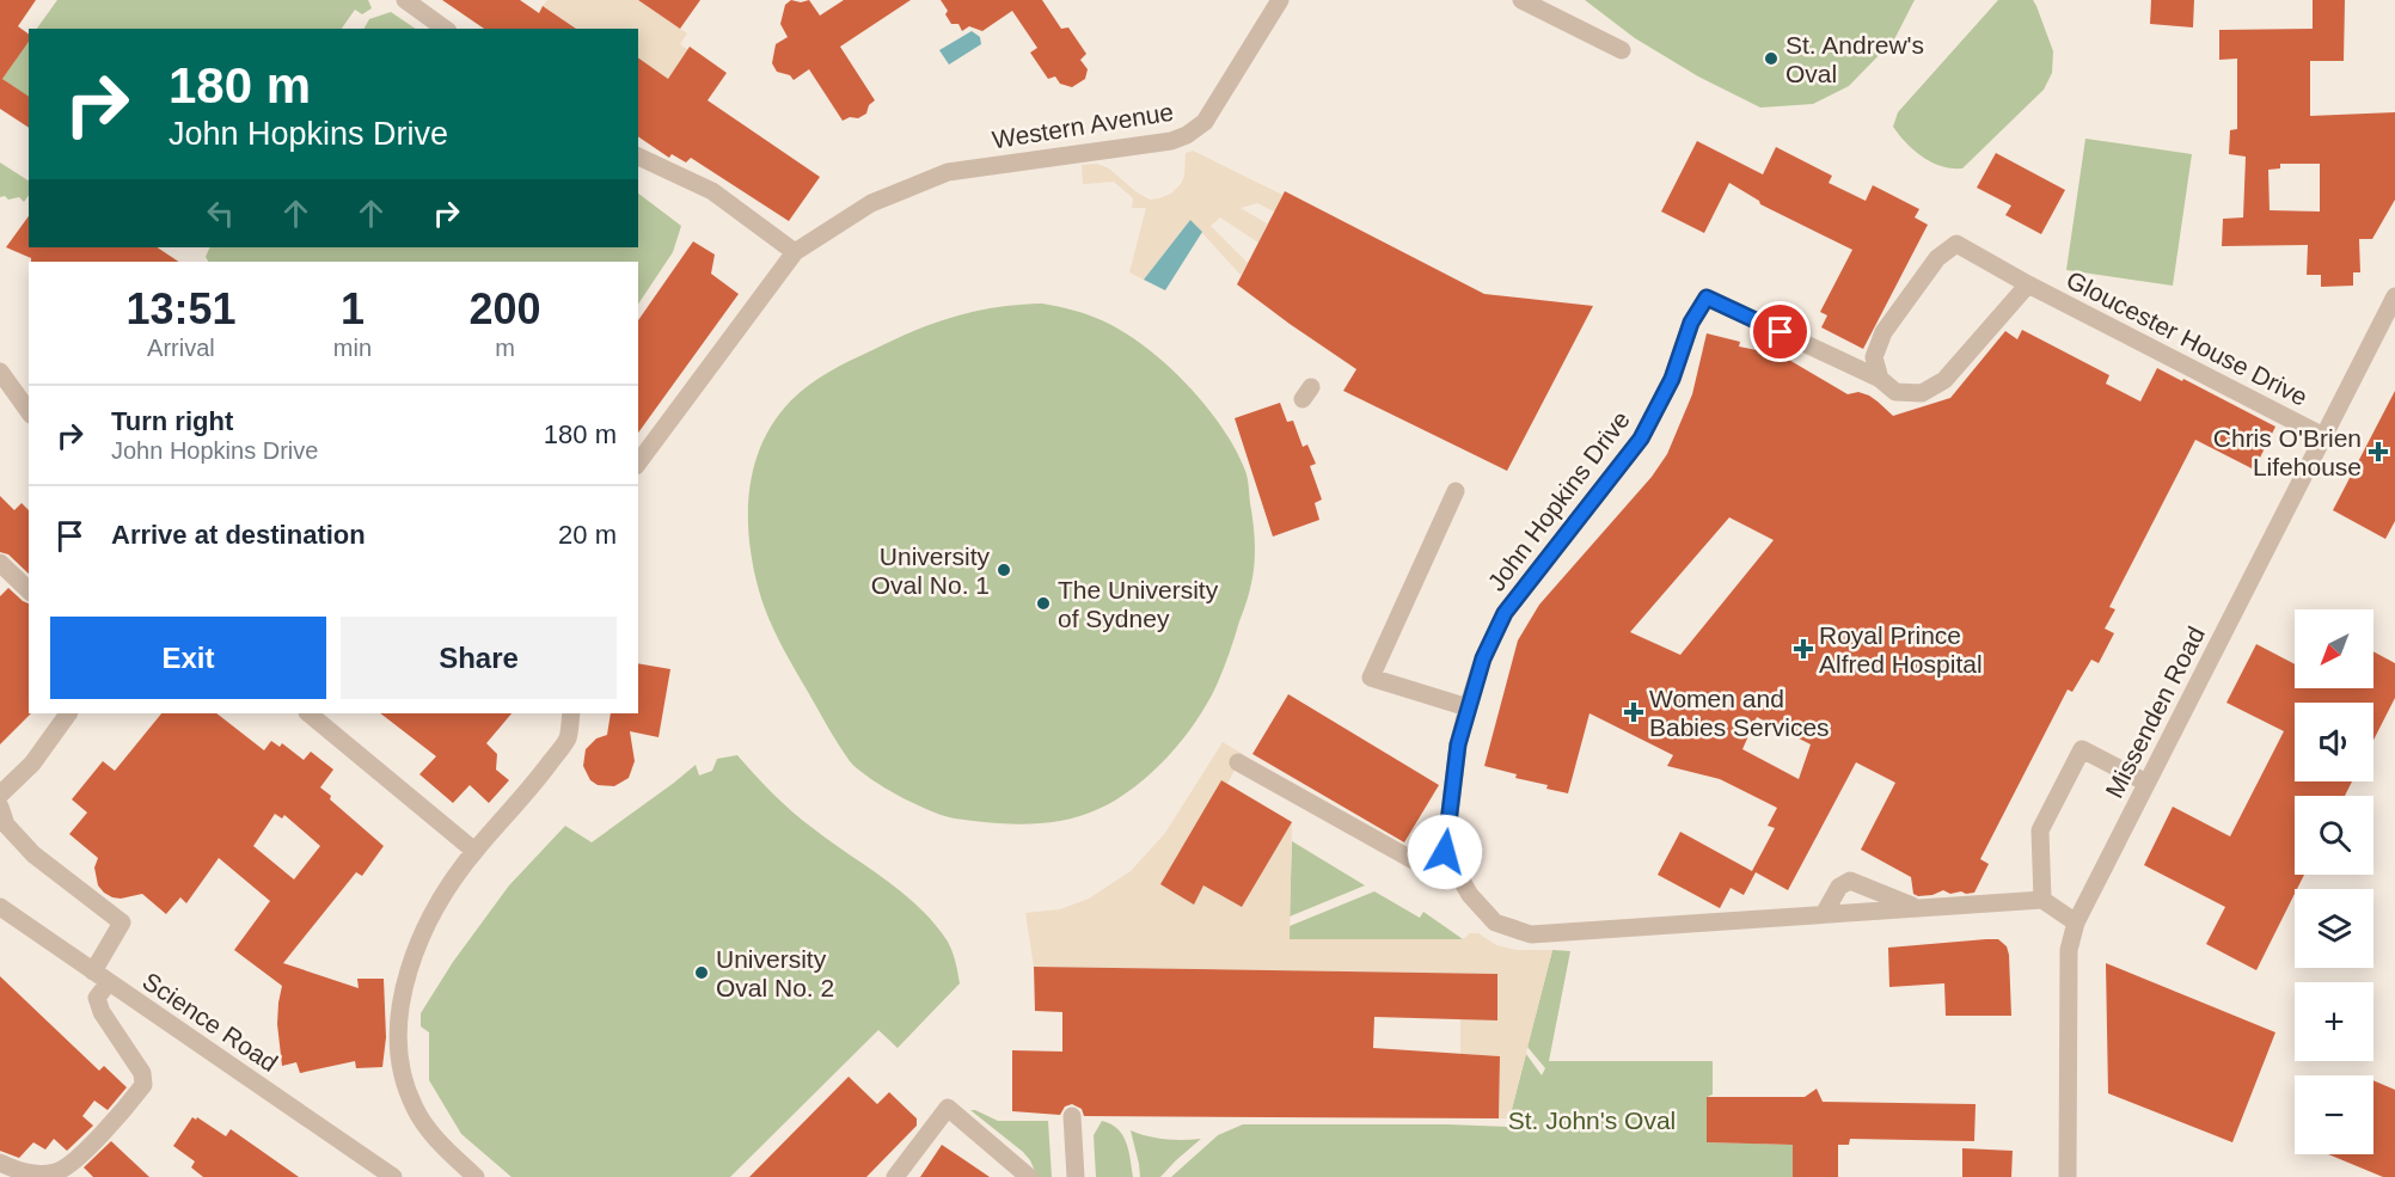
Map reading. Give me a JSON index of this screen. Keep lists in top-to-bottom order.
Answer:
{
  "streets": {
    "street": [
      "Western Avenue",
      "Gloucester House Drive",
      "John Hopkins Drive",
      "Missenden Road",
      "Science Road"
    ]
  },
  "crossings": [
    ["Gloucester House Drive", "John Hopkins Drive"],
    ["Gloucester House Drive", "Missenden Road"]
  ],
  "parks": ["St. John's Oval"],
  "places": {
    "other": [
      "St. Andrew's Oval",
      "University Oval No. 1",
      "The University of Sydney",
      "University Oval No. 2"
    ],
    "health": ["Chris O'Brien Lifehouse", "Royal Prince Alfred Hospital", "Women and Babies Services"]
  },
  "north": "bottom left",
  "page": {
    "turn": ["180 m", "John Hopkins Drive"],
    "eta": [
      "13:51",
      "Arrival",
      "1",
      "min",
      "200",
      "m"
    ],
    "list": [
      {
        "name": "Turn right",
        "note": "John Hopkins Drive",
        "value": "180 m"
      },
      {
        "name": "Arrive at destination",
        "value": "20 m"
      }
    ],
    "buttons": ["Exit", "Share"],
    "map_buttons": ["+", "−"]
  }
}
